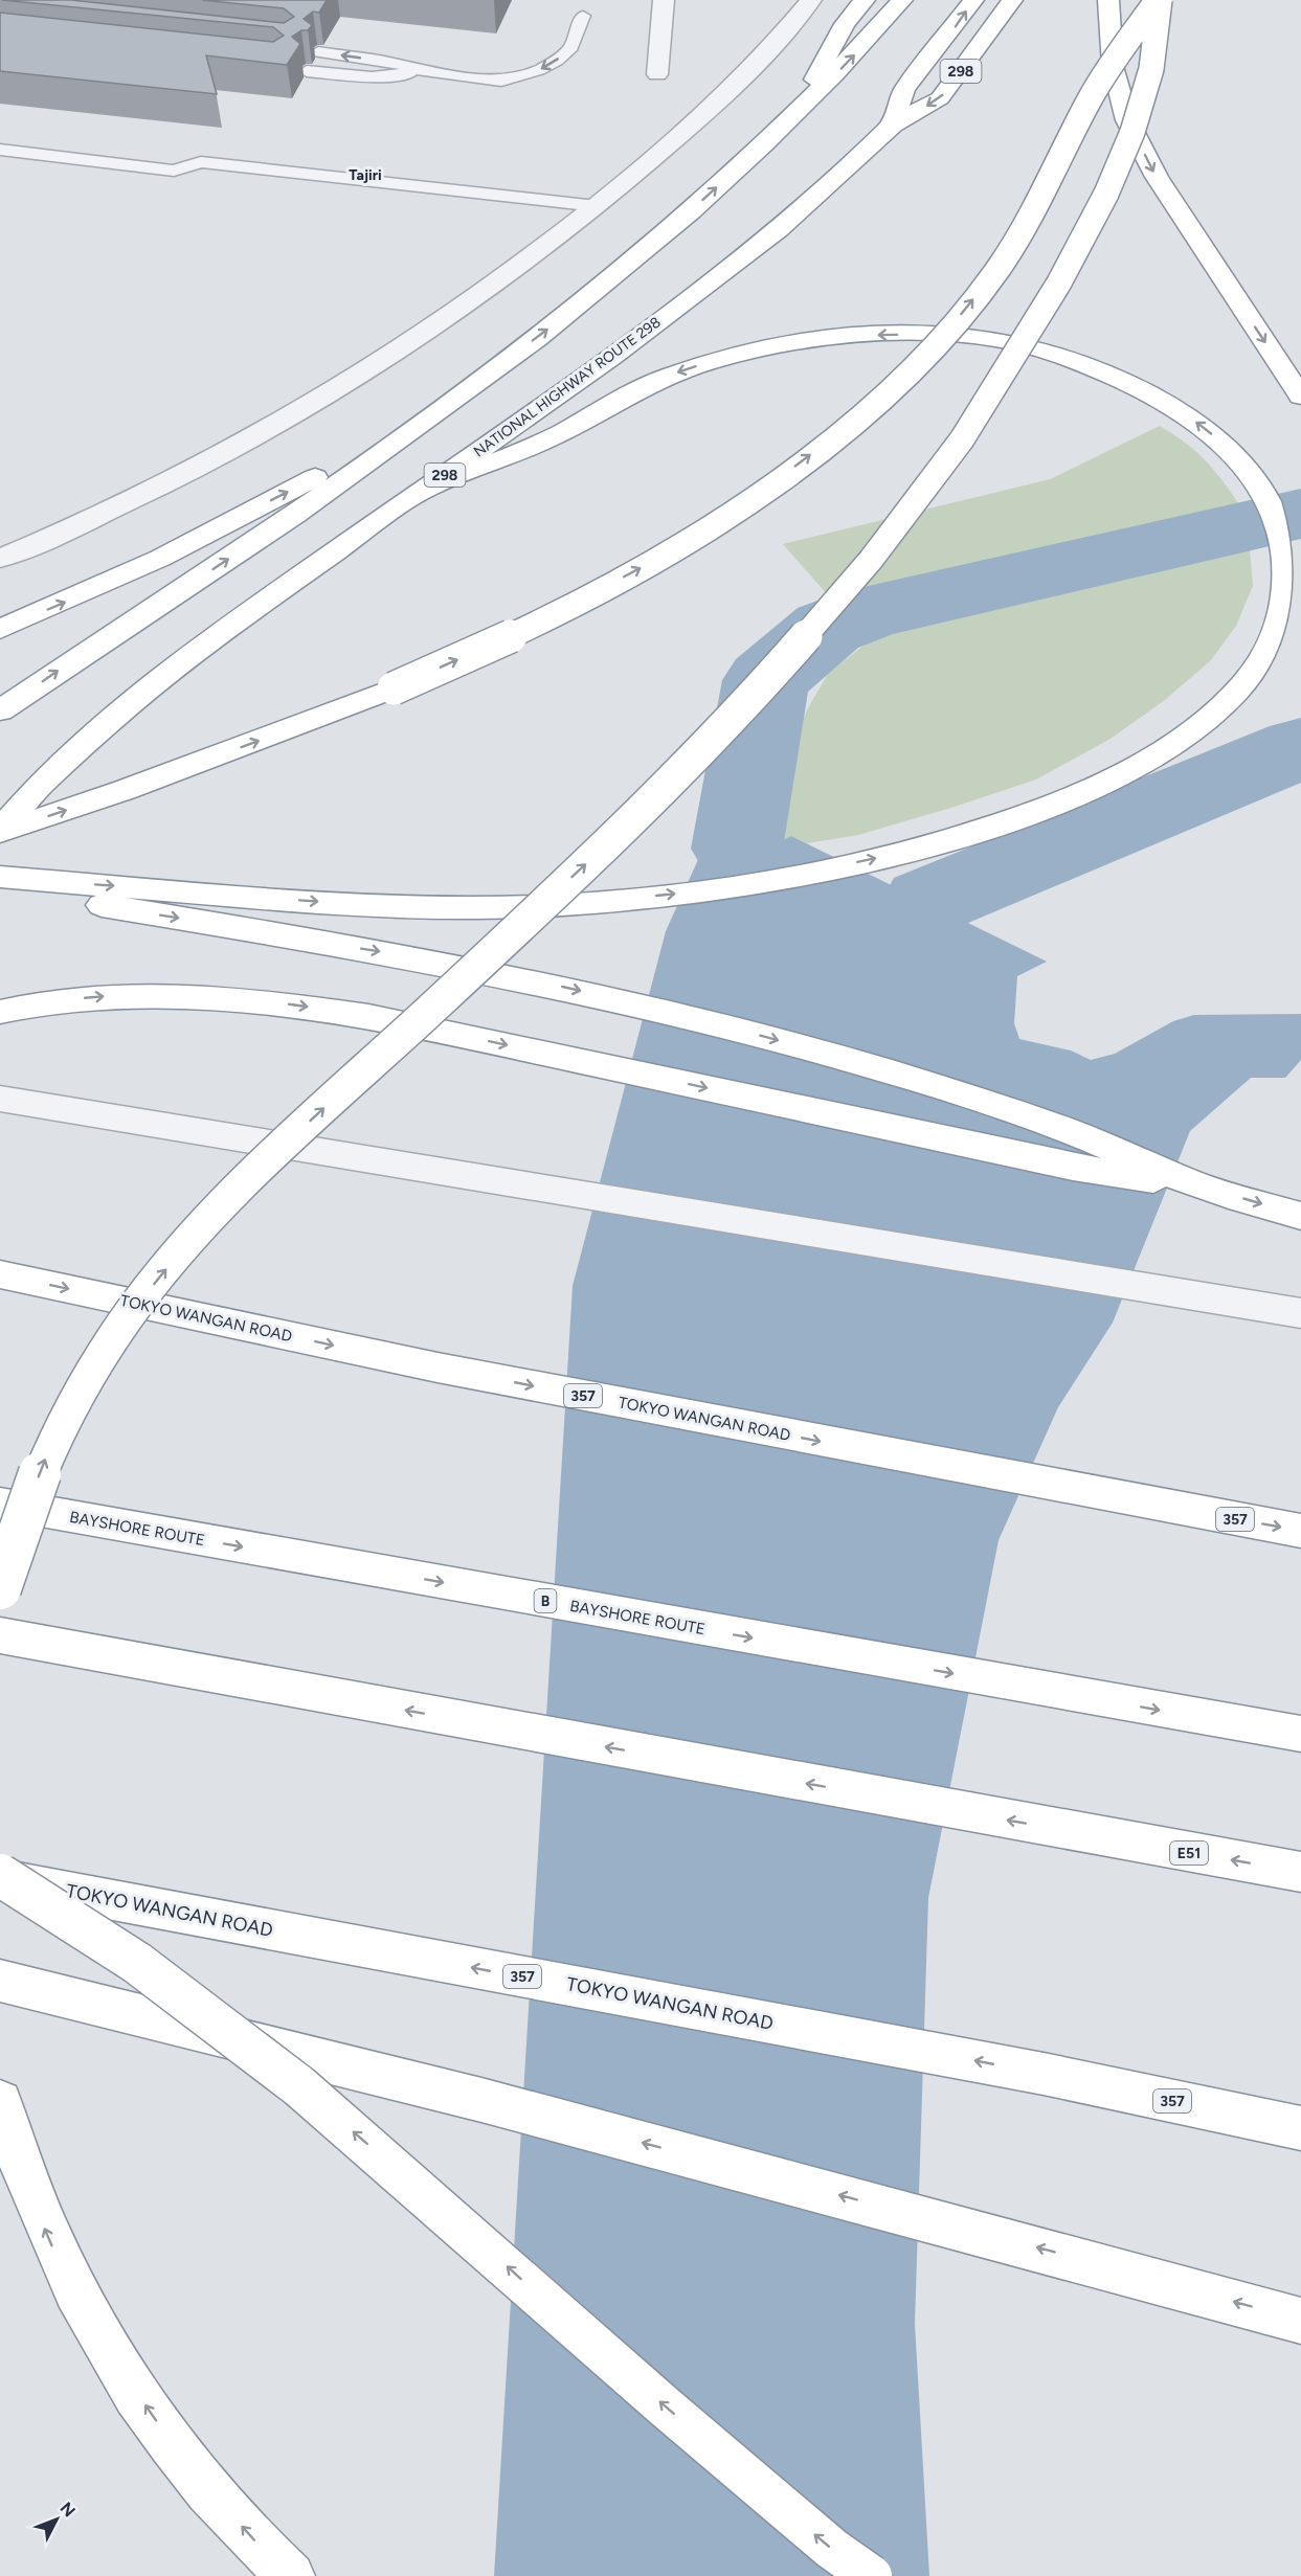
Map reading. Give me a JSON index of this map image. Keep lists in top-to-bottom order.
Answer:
{
  "streets": {
    "highway": [
      "298",
      "NATIONAL HIGHWAY ROUTE 298",
      "TOKYO WANGAN ROAD",
      "357",
      "BAYSHORE ROUTE",
      "B",
      "E51"
    ]
  },
  "districts": ["Tajiri"],
  "north": "top right"
}
